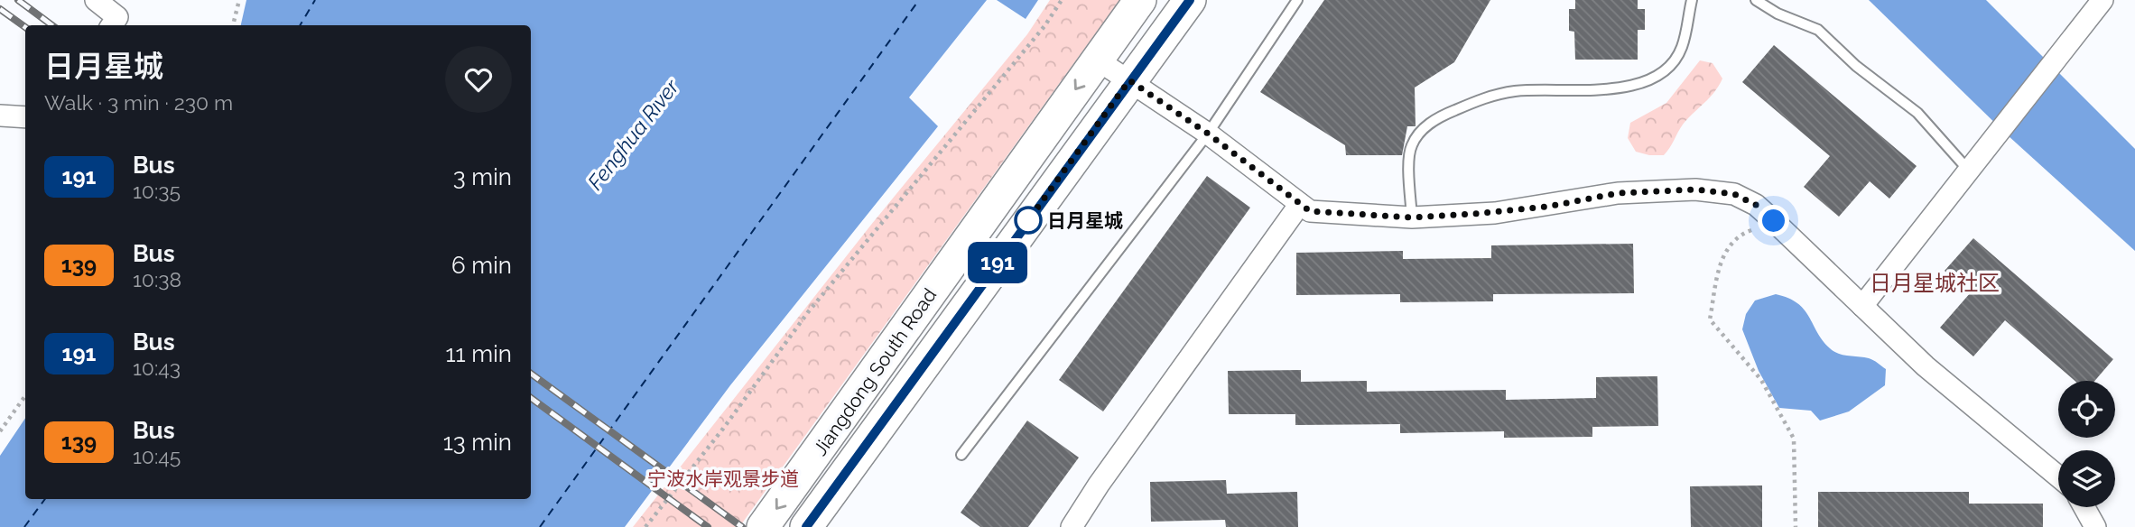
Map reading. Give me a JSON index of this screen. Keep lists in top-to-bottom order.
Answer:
{
  "streets": {
    "main road": ["Jiangdong South Road"]
  },
  "districts": ["日月星城社区"],
  "water": ["Fenghua Rıver"],
  "parks": ["宁波水岸观景步道"],
  "places": ["日月星城"],
  "lines": ["bus line 191"],
  "page": {
    "on_map": "191",
    "heading": ["日月星城", "Walk · 3 min · 230 m"],
    "list": [
      {
        "mark": "191",
        "name": "Bus",
        "note": "10:35",
        "value": "3 min"
      },
      {
        "mark": "139",
        "name": "Bus",
        "note": "10:38",
        "value": "6 min"
      },
      {
        "mark": "191",
        "name": "Bus",
        "note": "10:43",
        "value": "11 min"
      },
      {
        "mark": "139",
        "name": "Bus",
        "note": "10:45",
        "value": "13 min"
      }
    ]
  }
}
